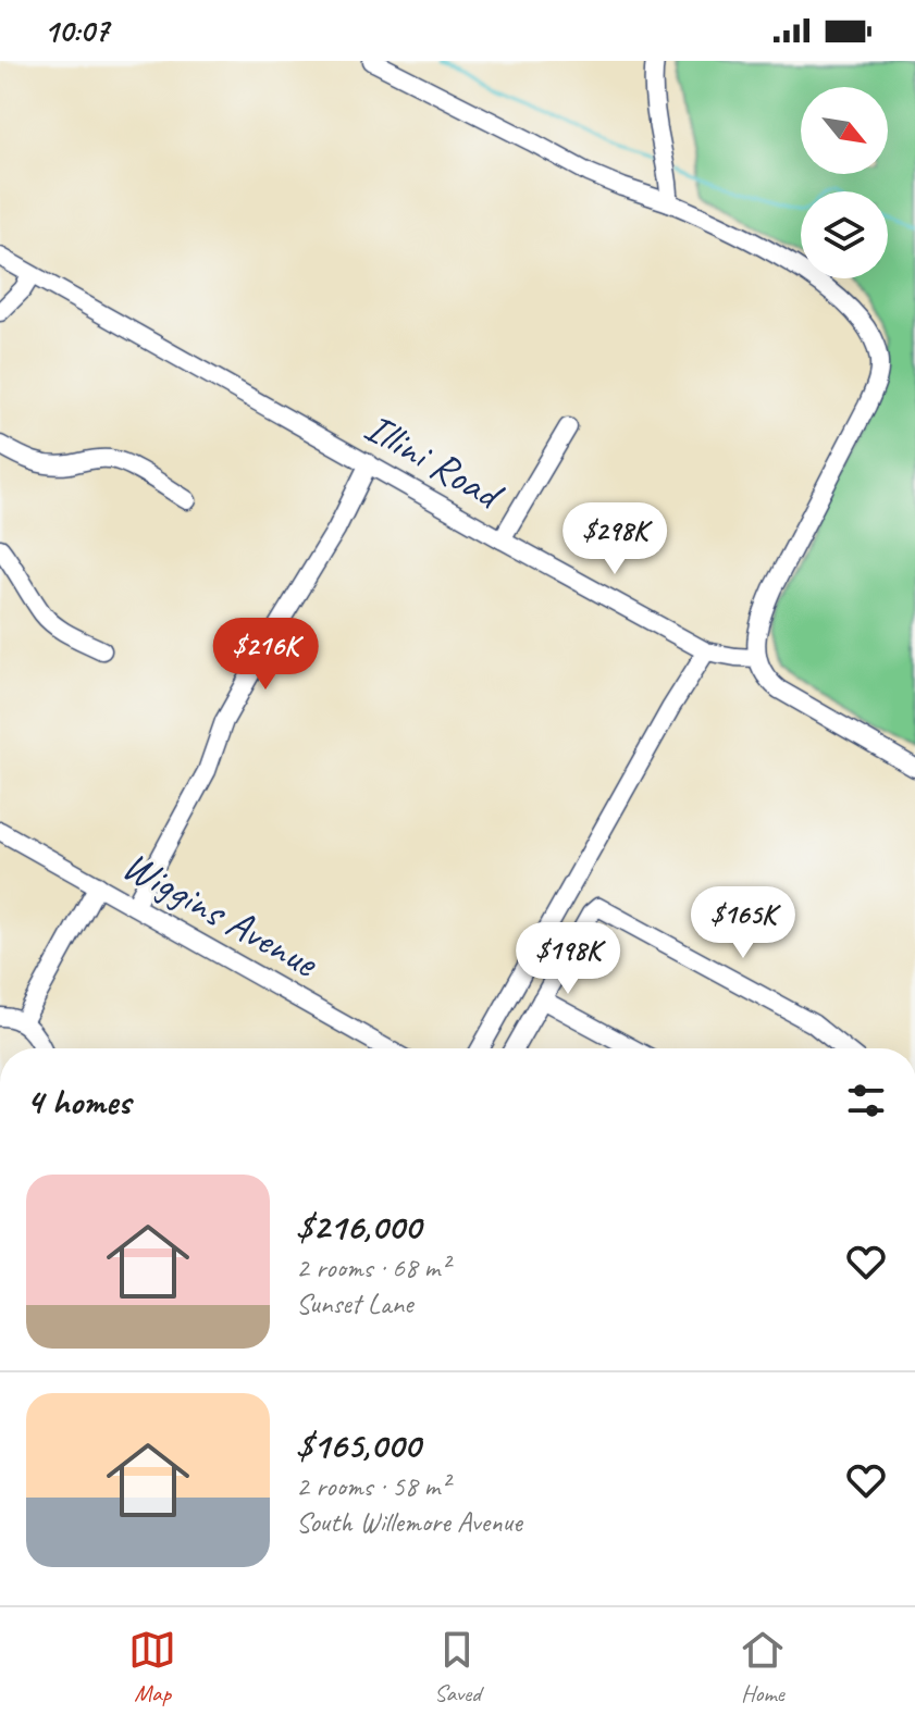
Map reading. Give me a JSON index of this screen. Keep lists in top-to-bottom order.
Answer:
{
  "streets": {
    "street": ["Illini Road", "Wiggins Avenue"]
  },
  "north": "bottom right",
  "page": {
    "status": "10:07",
    "price": [
      "$298K",
      "$216K",
      "$165K",
      "$198K"
    ],
    "heading": "4 homes",
    "list": [
      {
        "name": "$216,000",
        "note": "2 rooms · 68 m² · Sunset Lane"
      },
      {
        "name": "$165,000",
        "note": "2 rooms · 58 m² · South Willemore Avenue"
      }
    ],
    "tabs": ["Map", "Saved", "Home"]
  }
}
